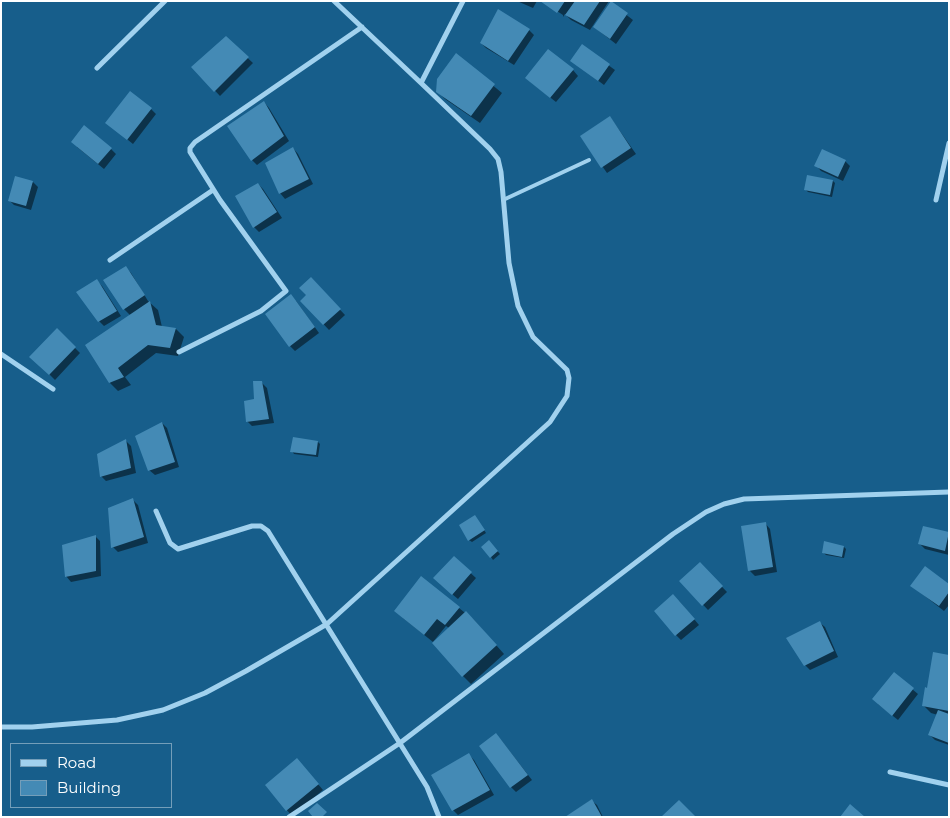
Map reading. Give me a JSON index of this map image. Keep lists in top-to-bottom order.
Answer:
{
  "legend": ["Road", "Building"]
}
